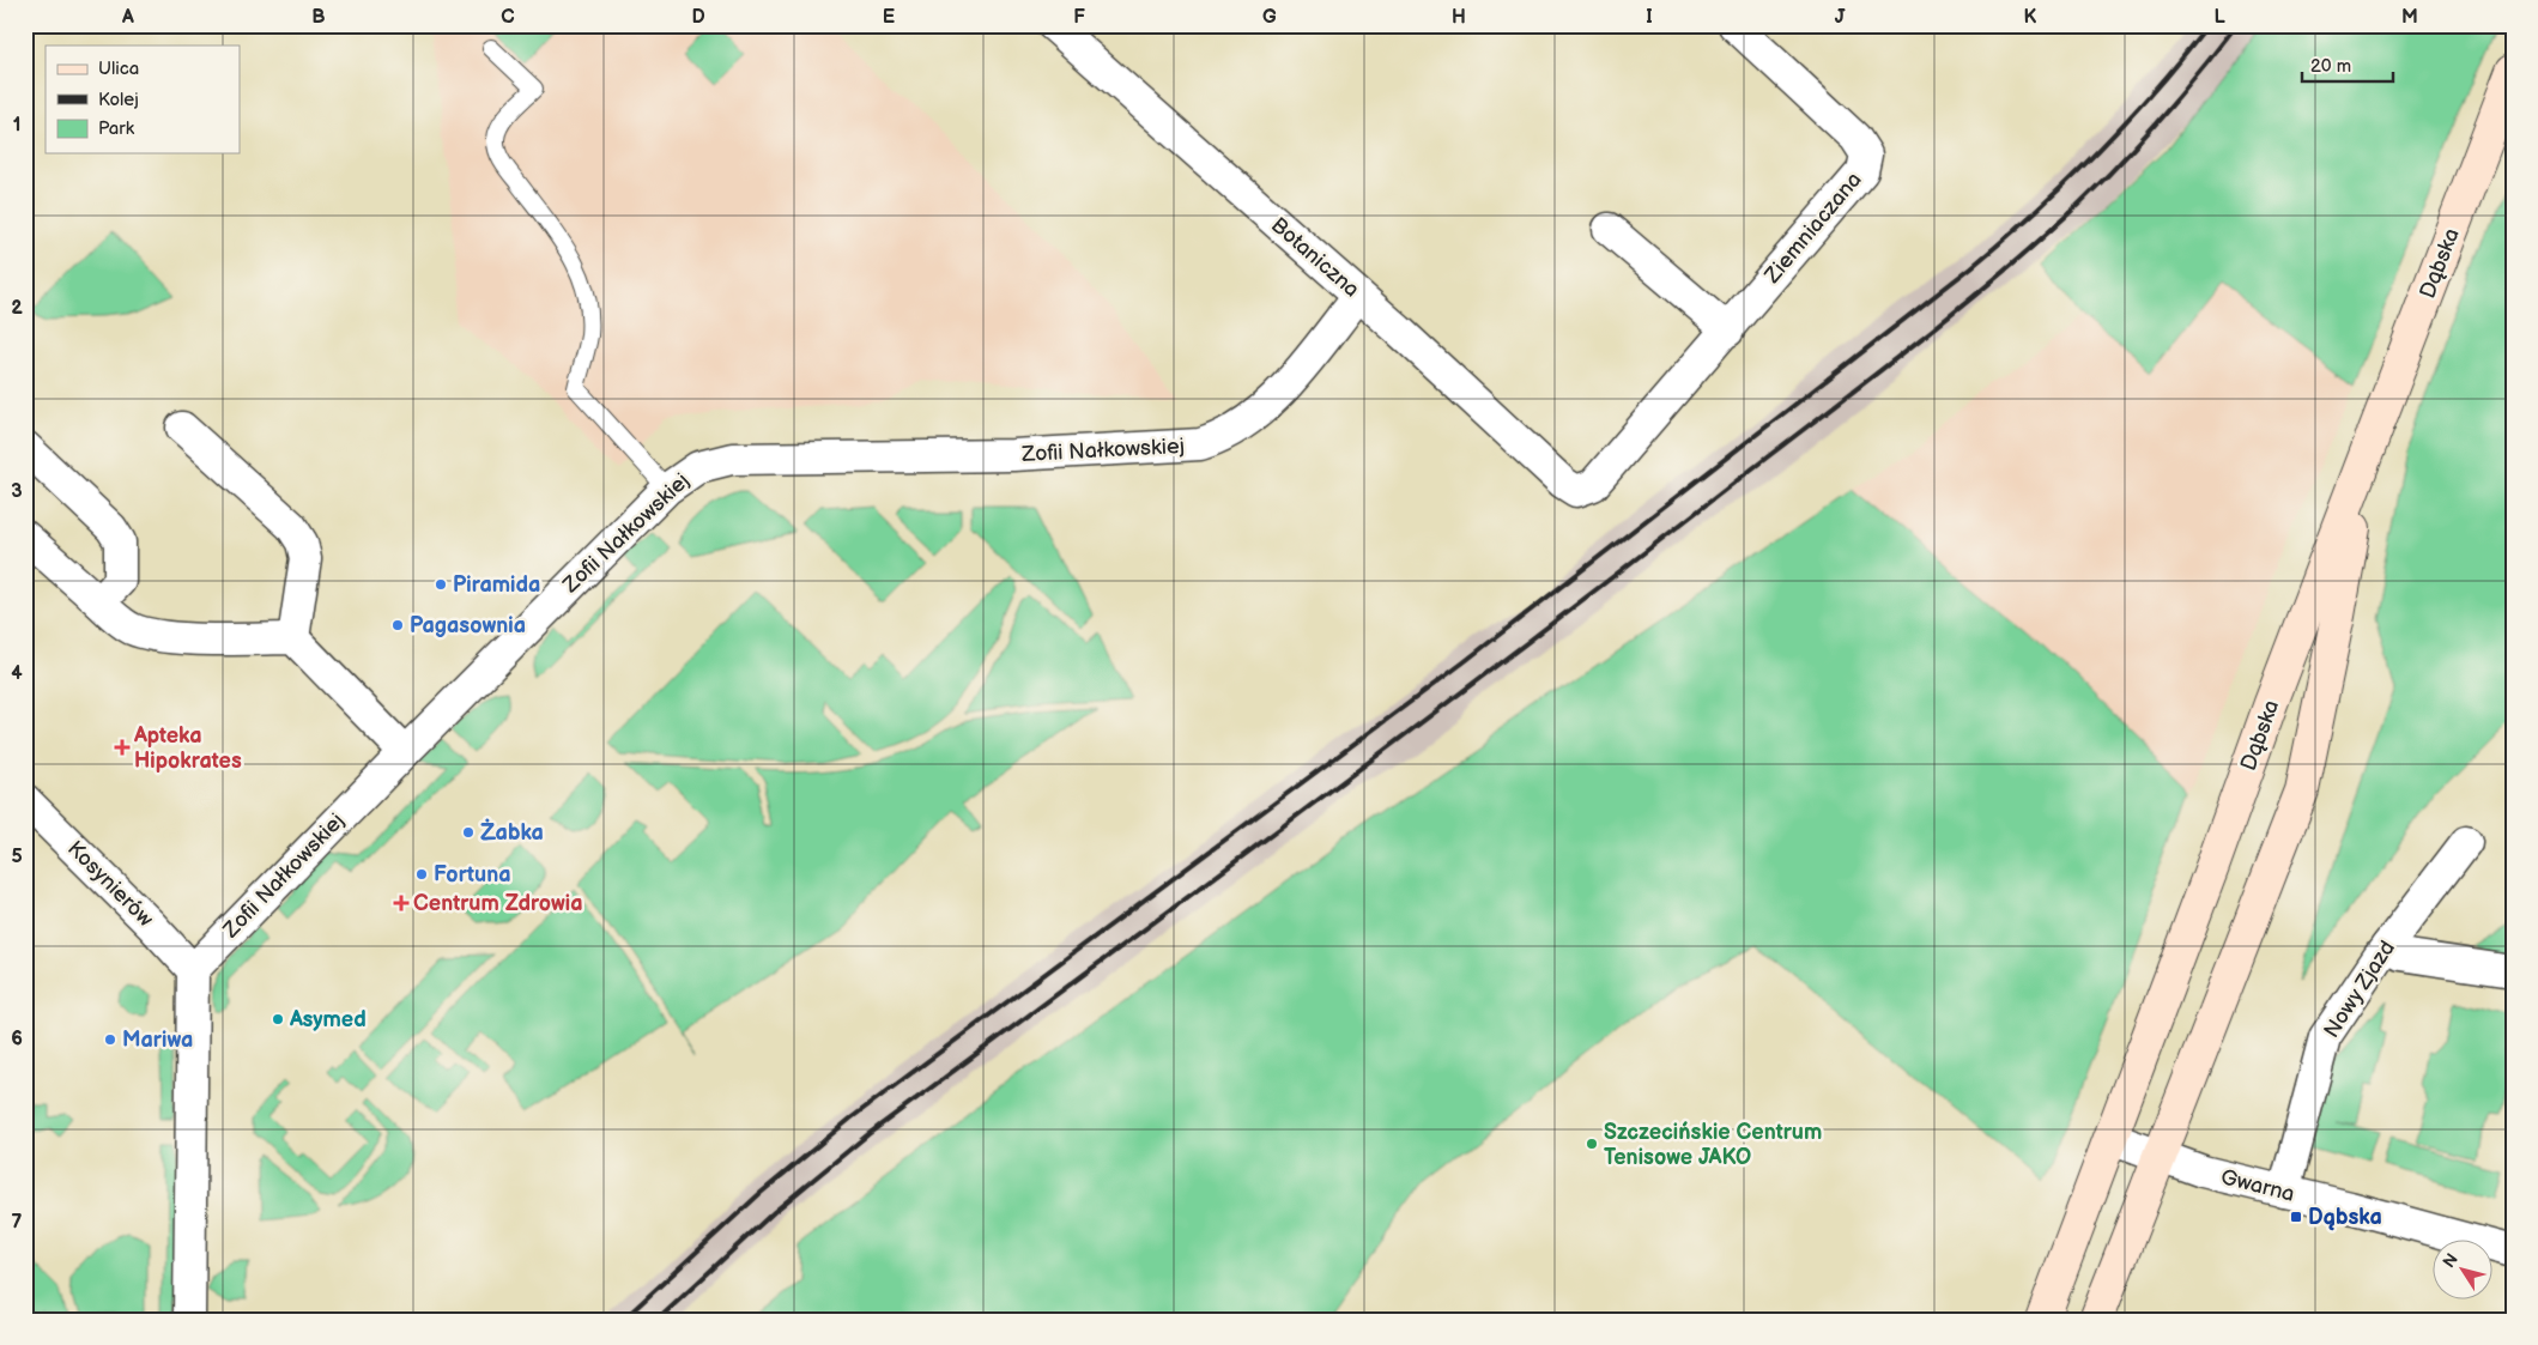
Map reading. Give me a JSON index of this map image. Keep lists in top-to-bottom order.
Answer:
{
  "streets": {
    "street": [
      "Ziemniaczana",
      "Botaniczna",
      "Dąbska",
      "Zofii Nałkowskiej",
      "Kosynierów",
      "Nowy Zjazd",
      "Gwarna"
    ]
  },
  "crossings": [
    ["Ziemniaczana", "Botaniczna"],
    ["Botaniczna", "Zofii Nałkowskiej"],
    ["Dąbska", "Gwarna"],
    ["Zofii Nałkowskiej", "Kosynierów"],
    ["Nowy Zjazd", "Gwarna"]
  ],
  "places": {
    "other": [
      "Piramida",
      "Pagasownia",
      "Żabka",
      "Fortuna",
      "Asymed",
      "Mariwa",
      "Szczecińskie Centrum Tenisowe JAKO"
    ],
    "health": ["Apteka Hipokrates", "Centrum Zdrowia"],
    "transit": ["Dąbska"]
  },
  "legend": ["Ulica", "Kolej", "Park"],
  "scale_bar": "20 m",
  "north": "top left",
  "grid": {
    "columns": [
      "A",
      "B",
      "C",
      "D",
      "E",
      "F",
      "G",
      "H",
      "I",
      "J",
      "K",
      "L",
      "M"
    ],
    "rows": [
      "1",
      "2",
      "3",
      "4",
      "5",
      "6",
      "7"
    ]
  }
}
